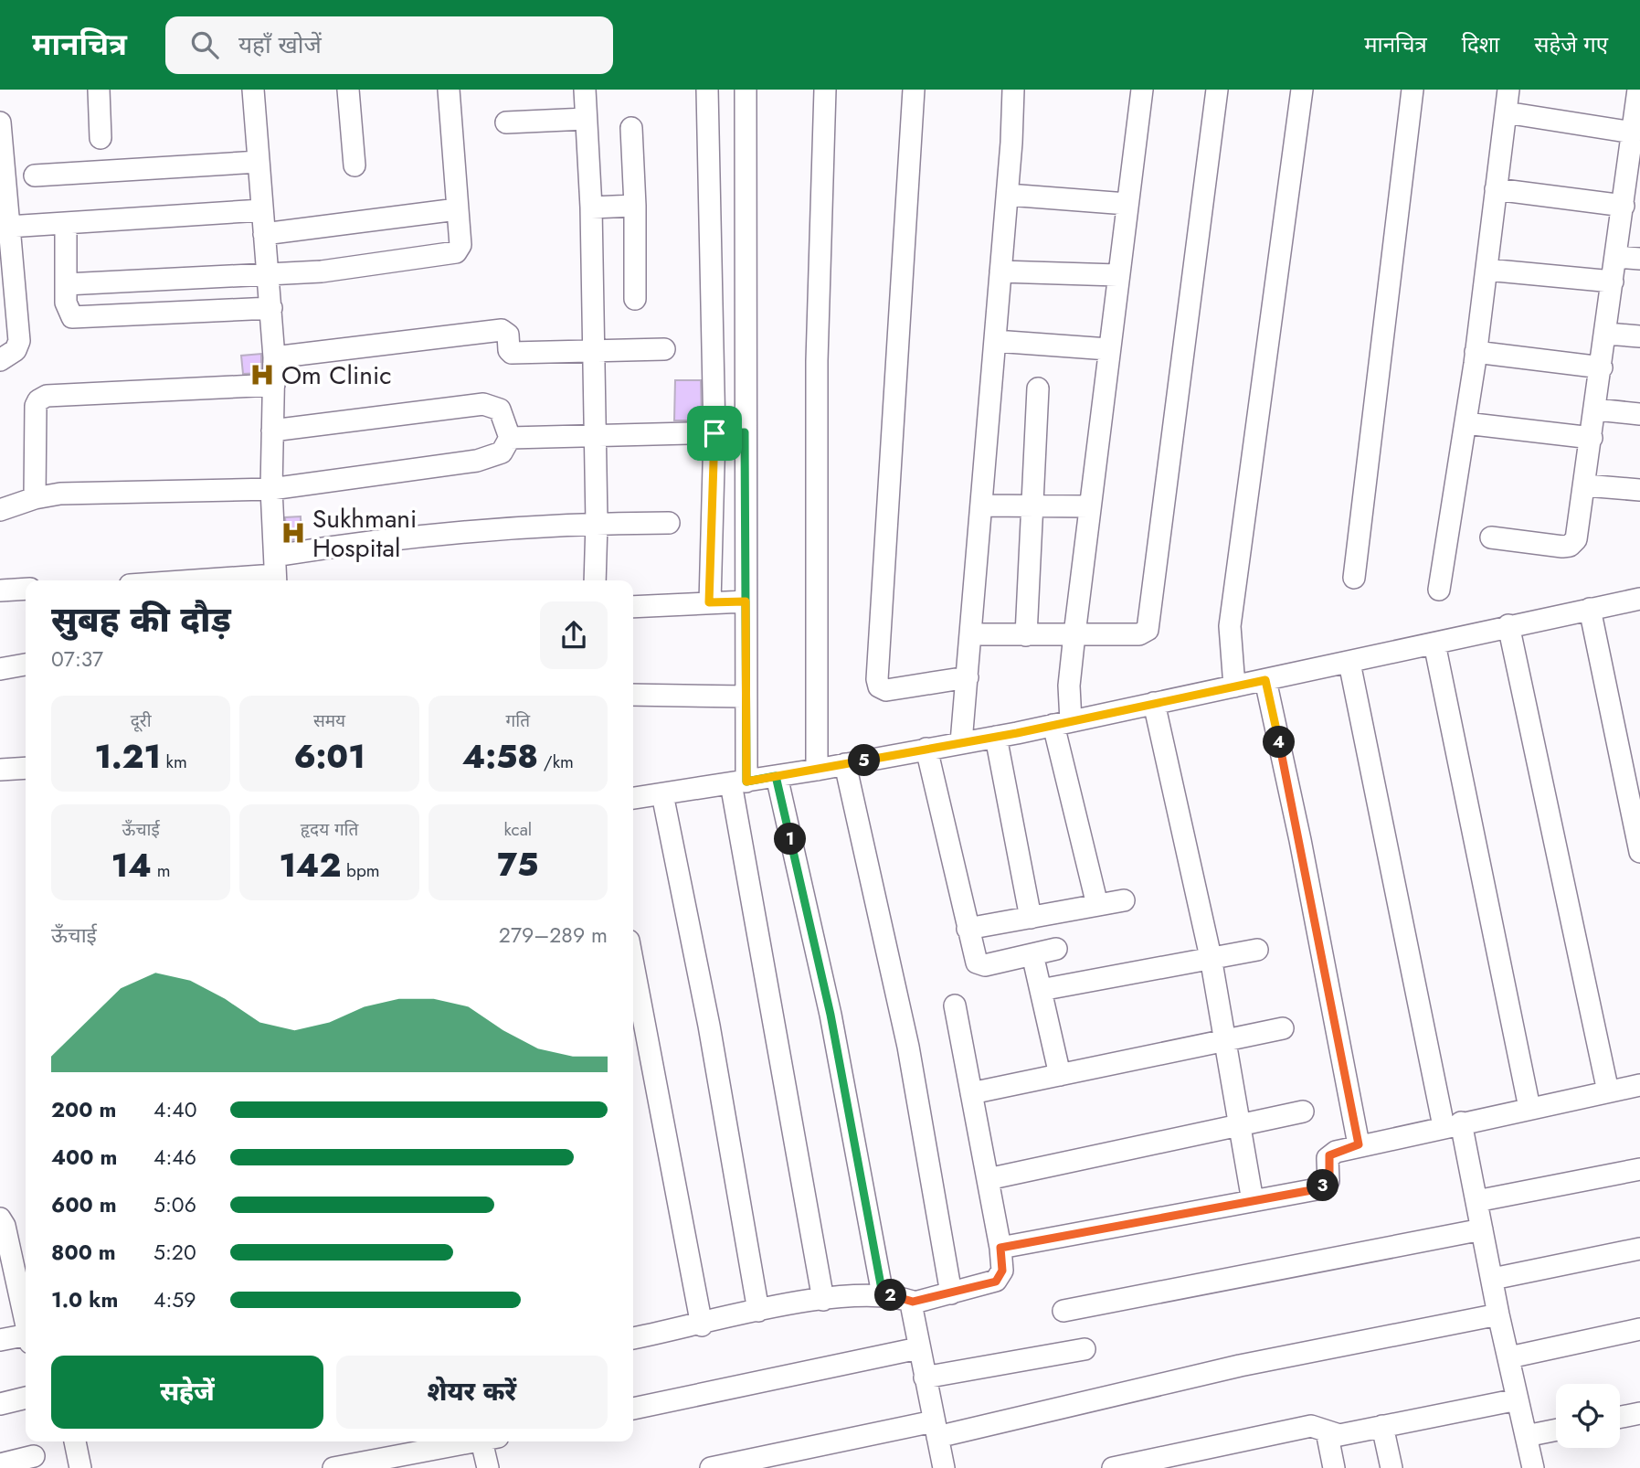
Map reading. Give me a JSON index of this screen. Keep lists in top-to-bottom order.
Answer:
{
  "places": {
    "hospital": ["Om Clinic", "Sukhmani Hospital"]
  },
  "page": {
    "header": "मानचित्र",
    "search": "यहाँ खोजें",
    "nav": ["मानचित्र", "दिशा", "सहेजे गए"],
    "heading": ["सुबह की दौड़", "07:37"],
    "stats": [
      ["दूरी", "1.21 km"],
      ["समय", "6:01"],
      ["गति", "4:58 /km"],
      ["ऊँचाई", "14 m"],
      ["हृदय गति", "142 bpm"],
      ["kcal", "75"]
    ],
    "pins": [
      "4",
      "5",
      "1",
      "3",
      "2"
    ],
    "chart": ["ऊँचाई", "279–289 m"],
    "list": [
      {
        "name": "200 m",
        "note": "4:40"
      },
      {
        "name": "400 m",
        "note": "4:46"
      },
      {
        "name": "600 m",
        "note": "5:06"
      },
      {
        "name": "800 m",
        "note": "5:20"
      },
      {
        "name": "1.0 km",
        "note": "4:59"
      }
    ],
    "buttons": ["सहेजें", "शेयर करें"]
  }
}
